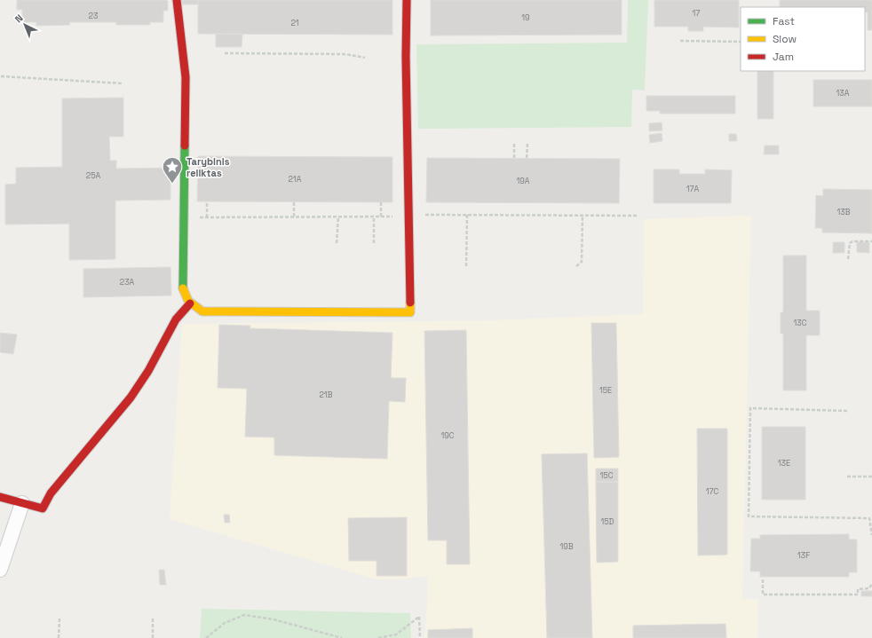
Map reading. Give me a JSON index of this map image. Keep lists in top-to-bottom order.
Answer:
{
  "places": {
    "place": ["Tarybinis reliktas"]
  },
  "house_numbers": [
    "17",
    "23",
    "19",
    "21",
    "13A",
    "25A",
    "21A",
    "19A",
    "17A",
    "13B",
    "23A",
    "13C",
    "15E",
    "21B",
    "19C",
    "13E",
    "15C",
    "17C",
    "15D",
    "19B",
    "13F"
  ],
  "legend": ["Fast", "Slow", "Jam"],
  "north": "top left"
}
